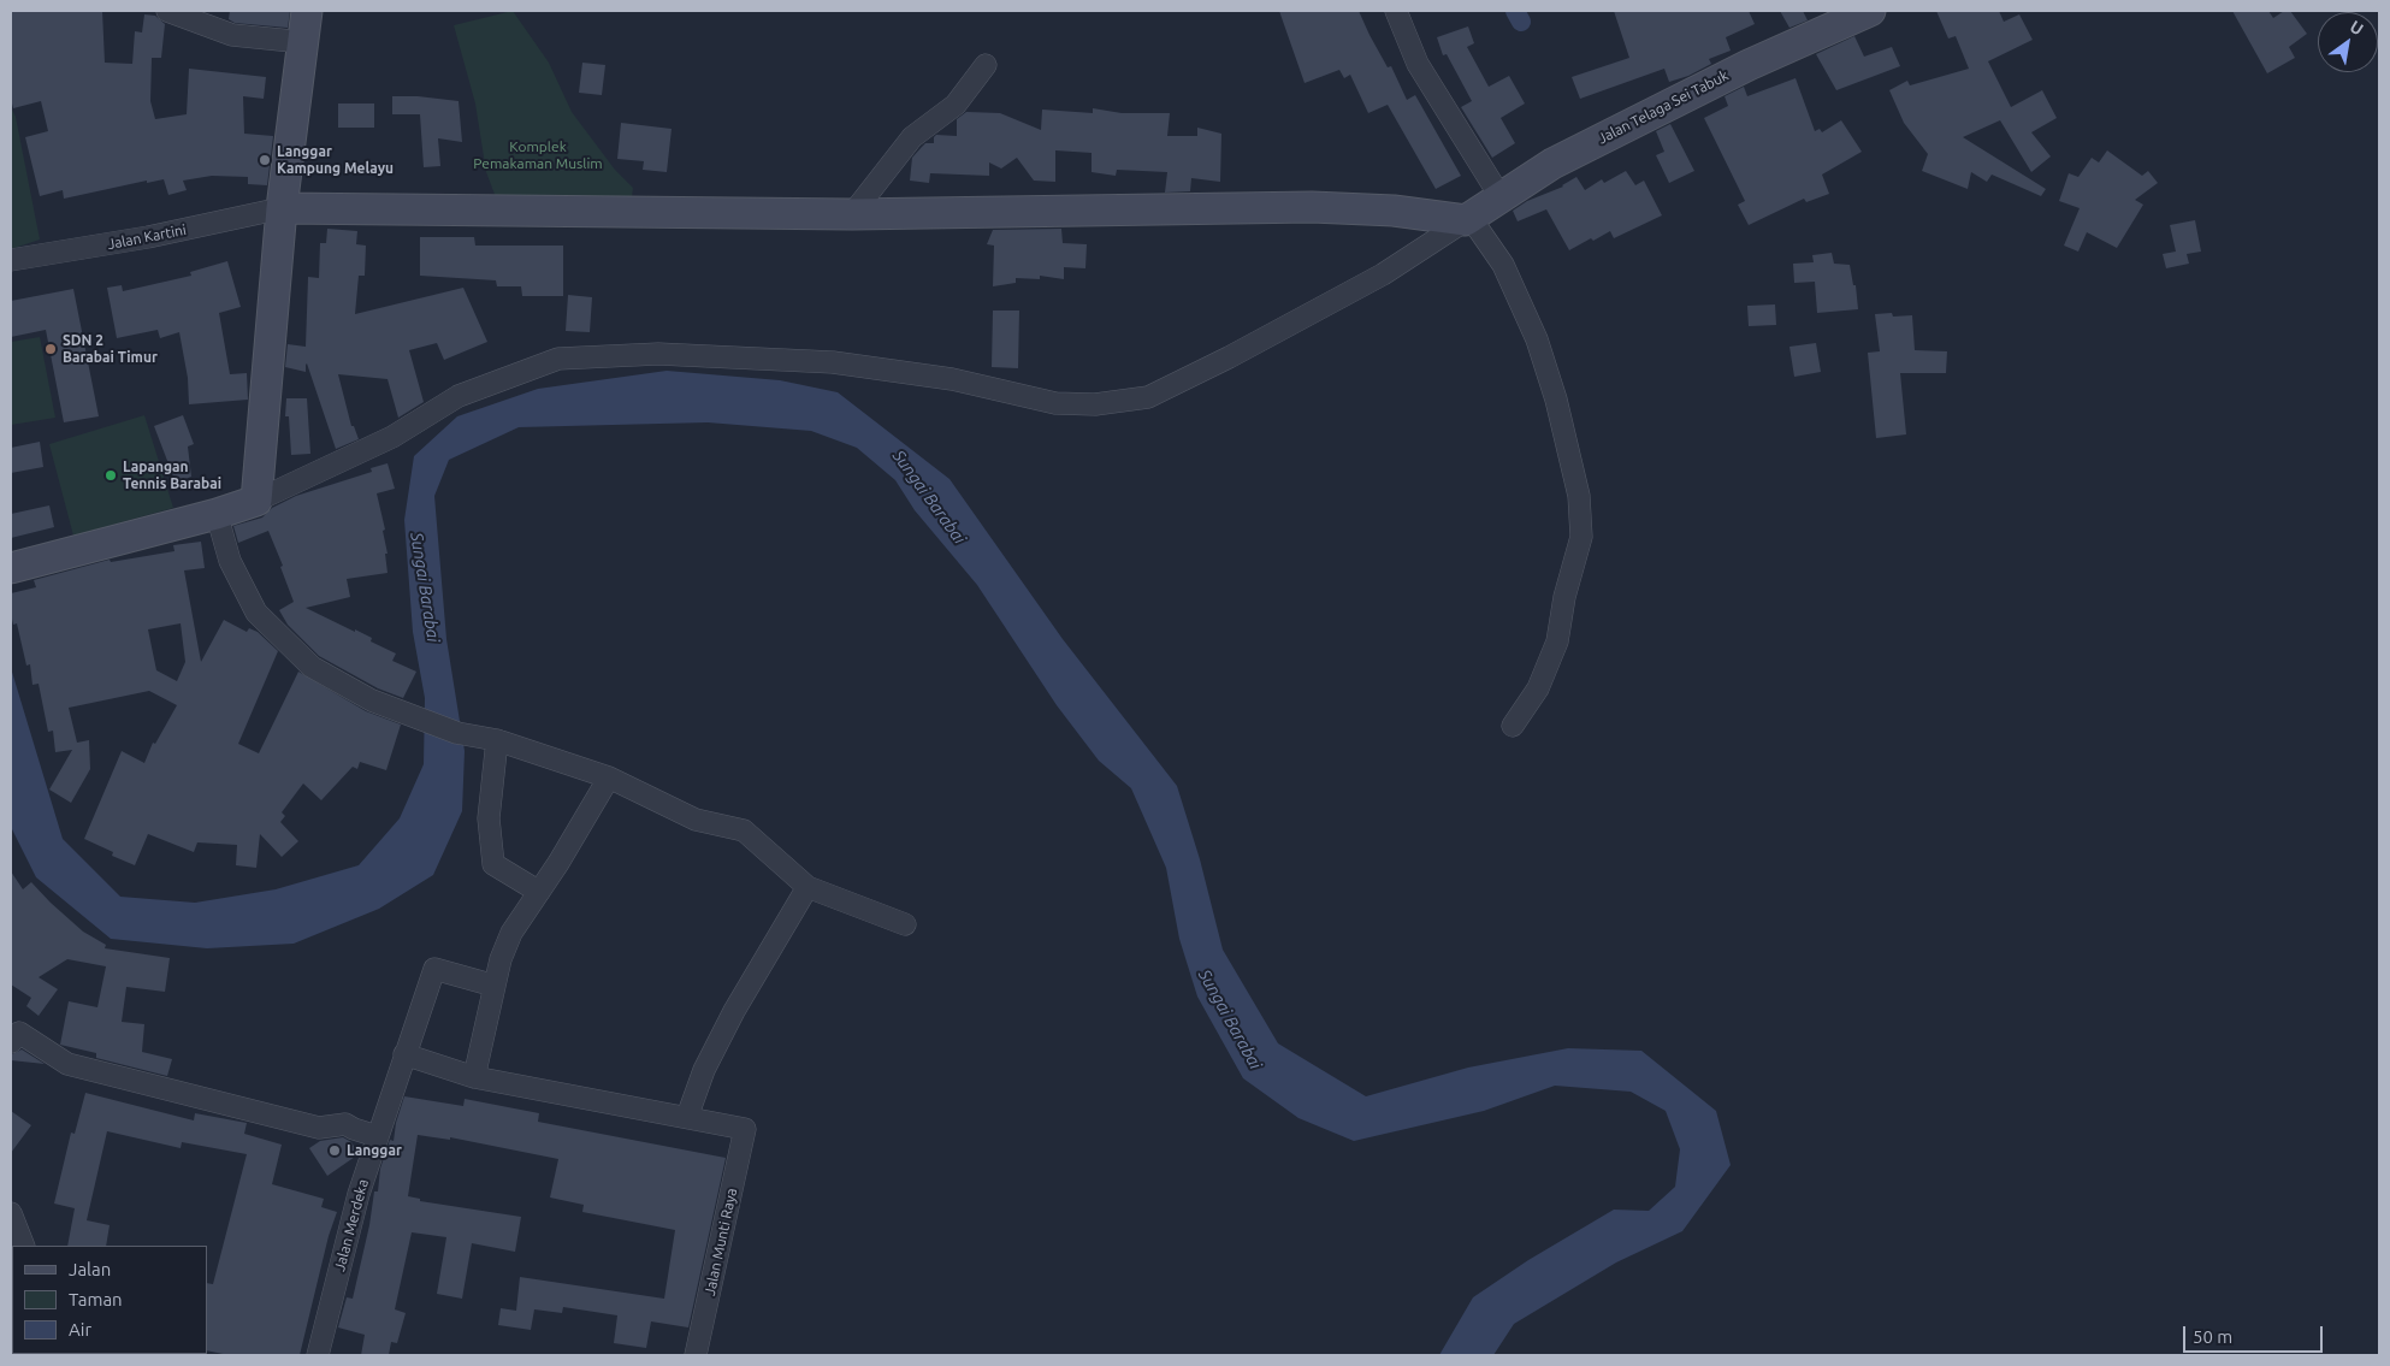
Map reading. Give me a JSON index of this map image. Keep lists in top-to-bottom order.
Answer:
{
  "streets": {
    "main road": ["Jalan Telaga Sei Tabuk"],
    "street": ["Jalan Kartini", "Jalan Merdeka", "Jalan Munti Raya"]
  },
  "water": ["Sungai Barabai"],
  "parks": ["Komplek Pemakaman Muslim"],
  "places": [
    "Langgar Kampung Melayu",
    "SDN 2 Barabai Timur",
    "Lapangan Tennis Barabai",
    "Langgar"
  ],
  "legend": ["Jalan", "Taman", "Air"],
  "scale_bar": "50 m",
  "north": "top right"
}
